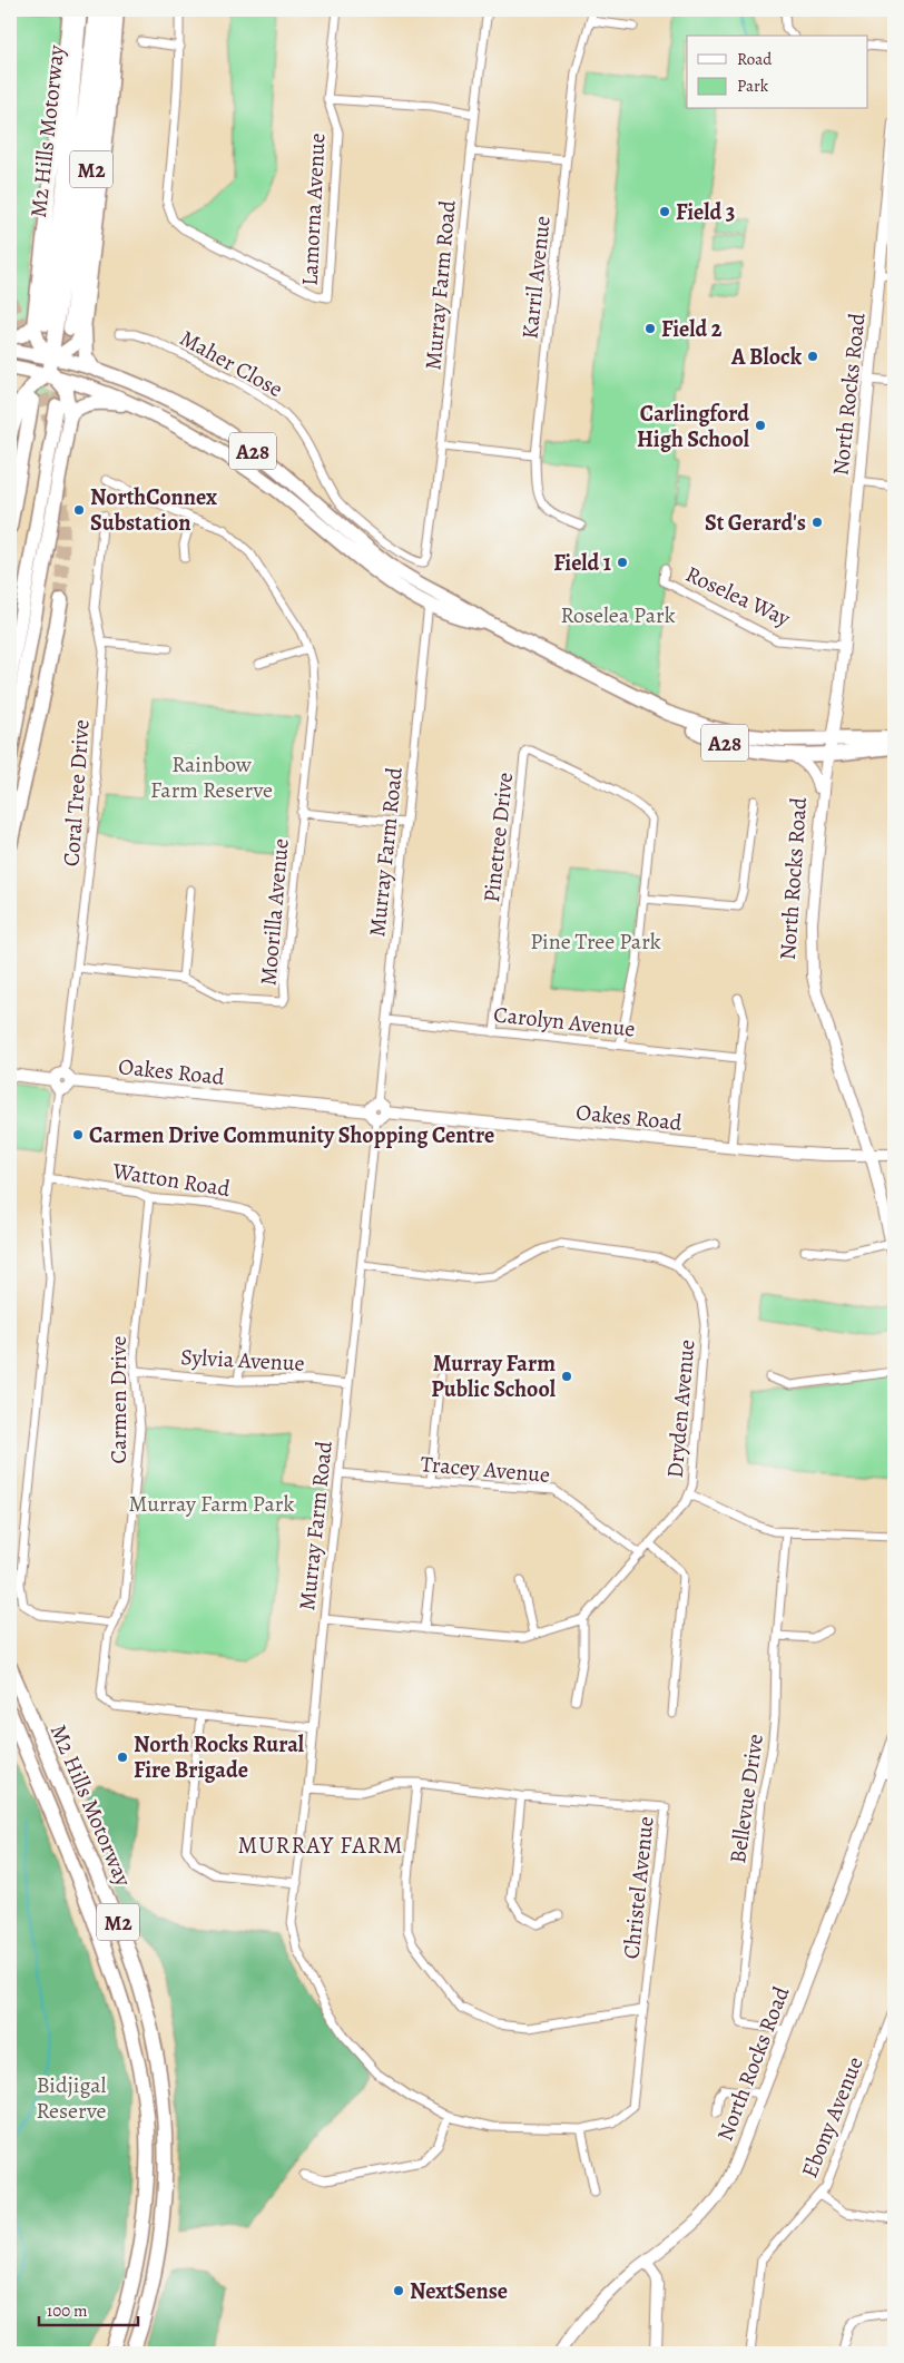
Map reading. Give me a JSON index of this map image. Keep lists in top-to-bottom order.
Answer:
{
  "streets": {
    "highway": ["M2 Hills Motorway", "M2", "A28"],
    "main road": ["North Rocks Road", "Oakes Road"],
    "street": [
      "Lamorna Avenue",
      "Karril Avenue",
      "Murray Farm Road",
      "Maher Close",
      "Roselea Way",
      "Coral Tree Drive",
      "Pinetree Drive",
      "Moorilla Avenue",
      "Carolyn Avenue",
      "Watton Road",
      "Sylvia Avenue",
      "Carmen Drive",
      "Dryden Avenue",
      "Tracey Avenue",
      "Bellevue Drive",
      "Christel Avenue",
      "Ebony Avenue"
    ]
  },
  "crossings": [
    ["M2 Hills Motorway", "M2"],
    ["M2", "A28"],
    ["Murray Farm Road", "Maher Close"],
    ["Murray Farm Road", "A28"],
    ["Murray Farm Road", "Carolyn Avenue"],
    ["Murray Farm Road", "Oakes Road"],
    ["Murray Farm Road", "Sylvia Avenue"],
    ["Murray Farm Road", "Tracey Avenue"],
    ["Murray Farm Road", "Christel Avenue"],
    ["North Rocks Road", "A28"],
    ["North Rocks Road", "Roselea Way"],
    ["North Rocks Road", "Oakes Road"],
    ["North Rocks Road", "Bellevue Drive"],
    ["Coral Tree Drive", "Moorilla Avenue"],
    ["Coral Tree Drive", "Oakes Road"],
    ["Pinetree Drive", "Carolyn Avenue"],
    ["Watton Road", "Sylvia Avenue"],
    ["Watton Road", "Carmen Drive"],
    ["Sylvia Avenue", "Carmen Drive"],
    ["Dryden Avenue", "Tracey Avenue"]
  ],
  "districts": ["MURRAY FARM"],
  "parks": [
    "Roselea Park",
    "Rainbow Farm Reserve",
    "Pine Tree Park",
    "Murray Farm Park",
    "Bidjigal Reserve"
  ],
  "places": [
    "Field 3",
    "Field 2",
    "A Block",
    "Carlingford High School",
    "NorthConnex Substation",
    "St Gerard's",
    "Field 1",
    "Carmen Drive Community Shopping Centre",
    "Murray Farm Public School",
    "North Rocks Rural Fire Brigade",
    "NextSense"
  ],
  "legend": ["Road", "Park"],
  "scale_bar": "100 m"
}
